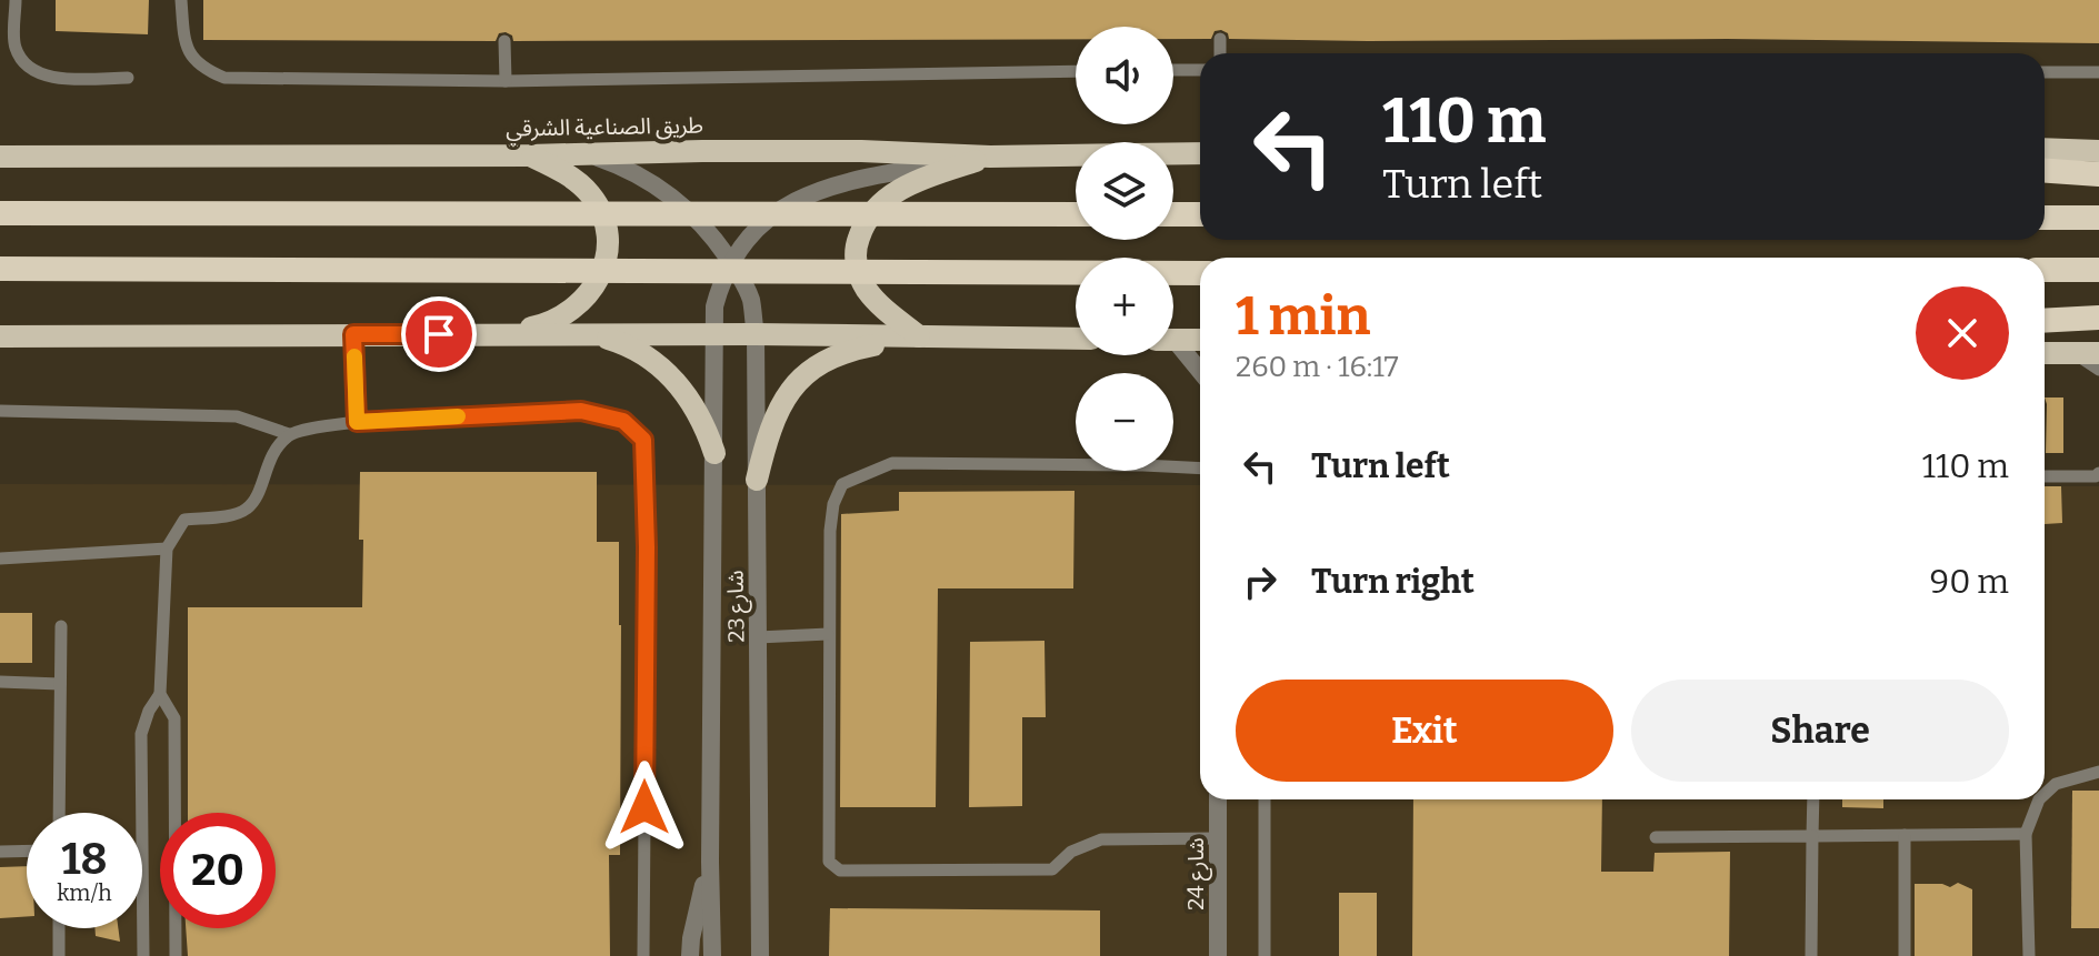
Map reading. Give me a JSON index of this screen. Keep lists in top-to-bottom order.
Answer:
{
  "streets": {
    "main road": ["طريق الصناعية الشرقي"],
    "street": ["شارع 23", "شارع 24"]
  },
  "crossings": [
    ["طريق الصناعية الشرقي", "شارع 23"]
  ],
  "page": {
    "map_buttons": ["+", "−"],
    "turn": ["110 m", "Turn left"],
    "heading": ["1 min", "260 m · 16:17"],
    "list": [
      {
        "name": "Turn left",
        "value": "110 m"
      },
      {
        "name": "Turn right",
        "value": "90 m"
      }
    ],
    "buttons": ["Exit", "Share"],
    "speed": "18 km/h",
    "limit": "20"
  }
}
